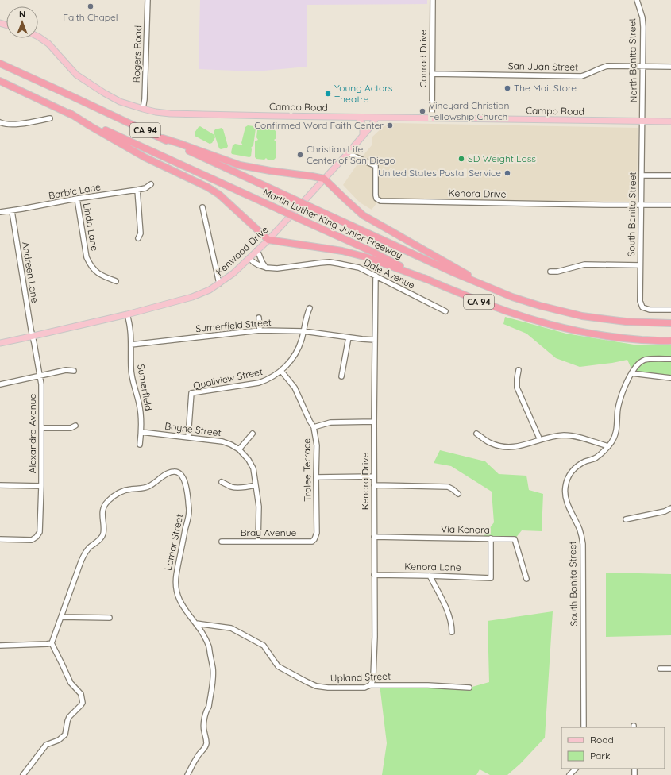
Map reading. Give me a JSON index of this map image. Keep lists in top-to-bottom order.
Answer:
{
  "streets": {
    "highway": ["CA 94", "Martin Luther King Junior Freeway"],
    "main road": ["Campo Road", "Kenwood Drive"],
    "street": [
      "Rogers Road",
      "Conrad Drive",
      "North Bonita Street",
      "San Juan Street",
      "Barbic Lane",
      "Kenora Drive",
      "South Bonita Street",
      "Linda Lane",
      "Andreen Lane",
      "Dale Avenue",
      "Sumerfield Street",
      "Quailview Street",
      "Sumerfield",
      "Boyne Street",
      "Alexandra Avenue",
      "Tralee Terrace",
      "Via Kenora",
      "Bray Avenue",
      "Lamar Street",
      "Kenora Lane",
      "Upland Street"
    ]
  },
  "crossings": [
    ["Rogers Road", "Campo Road"],
    ["Conrad Drive", "San Juan Street"],
    ["Conrad Drive", "Campo Road"],
    ["North Bonita Street", "San Juan Street"],
    ["North Bonita Street", "Campo Road"],
    ["North Bonita Street", "South Bonita Street"],
    ["Campo Road", "South Bonita Street"],
    ["Campo Road", "Kenwood Drive"],
    ["Barbic Lane", "Linda Lane"],
    ["Barbic Lane", "Andreen Lane"],
    ["Kenora Drive", "South Bonita Street"],
    ["Kenora Drive", "Kenwood Drive"],
    ["Kenora Drive", "Dale Avenue"],
    ["Kenora Drive", "Sumerfield Street"],
    ["Kenora Drive", "Via Kenora"],
    ["Kenora Drive", "Kenora Lane"],
    ["Kenora Drive", "Upland Street"],
    ["Kenwood Drive", "Andreen Lane"],
    ["Kenwood Drive", "Dale Avenue"],
    ["Kenwood Drive", "Sumerfield"],
    ["Kenwood Drive", "Alexandra Avenue"],
    ["Andreen Lane", "Alexandra Avenue"],
    ["Sumerfield Street", "Quailview Street"],
    ["Sumerfield Street", "Sumerfield"],
    ["Quailview Street", "Boyne Street"],
    ["Quailview Street", "Tralee Terrace"],
    ["Sumerfield", "Boyne Street"],
    ["Boyne Street", "Bray Avenue"],
    ["Tralee Terrace", "Bray Avenue"],
    ["Via Kenora", "Kenora Lane"],
    ["Lamar Street", "Upland Street"]
  ],
  "places": [
    "Faith Chapel",
    "The Mail Store",
    "Young Actors Theatre",
    "Vineyard Christian Fellowship Church",
    "Confirmed Word Faith Center",
    "Christian Life Center of San Diego",
    "SD Weight Loss",
    "United States Postal Service"
  ],
  "legend": ["Road", "Park"],
  "north": "top"
}
